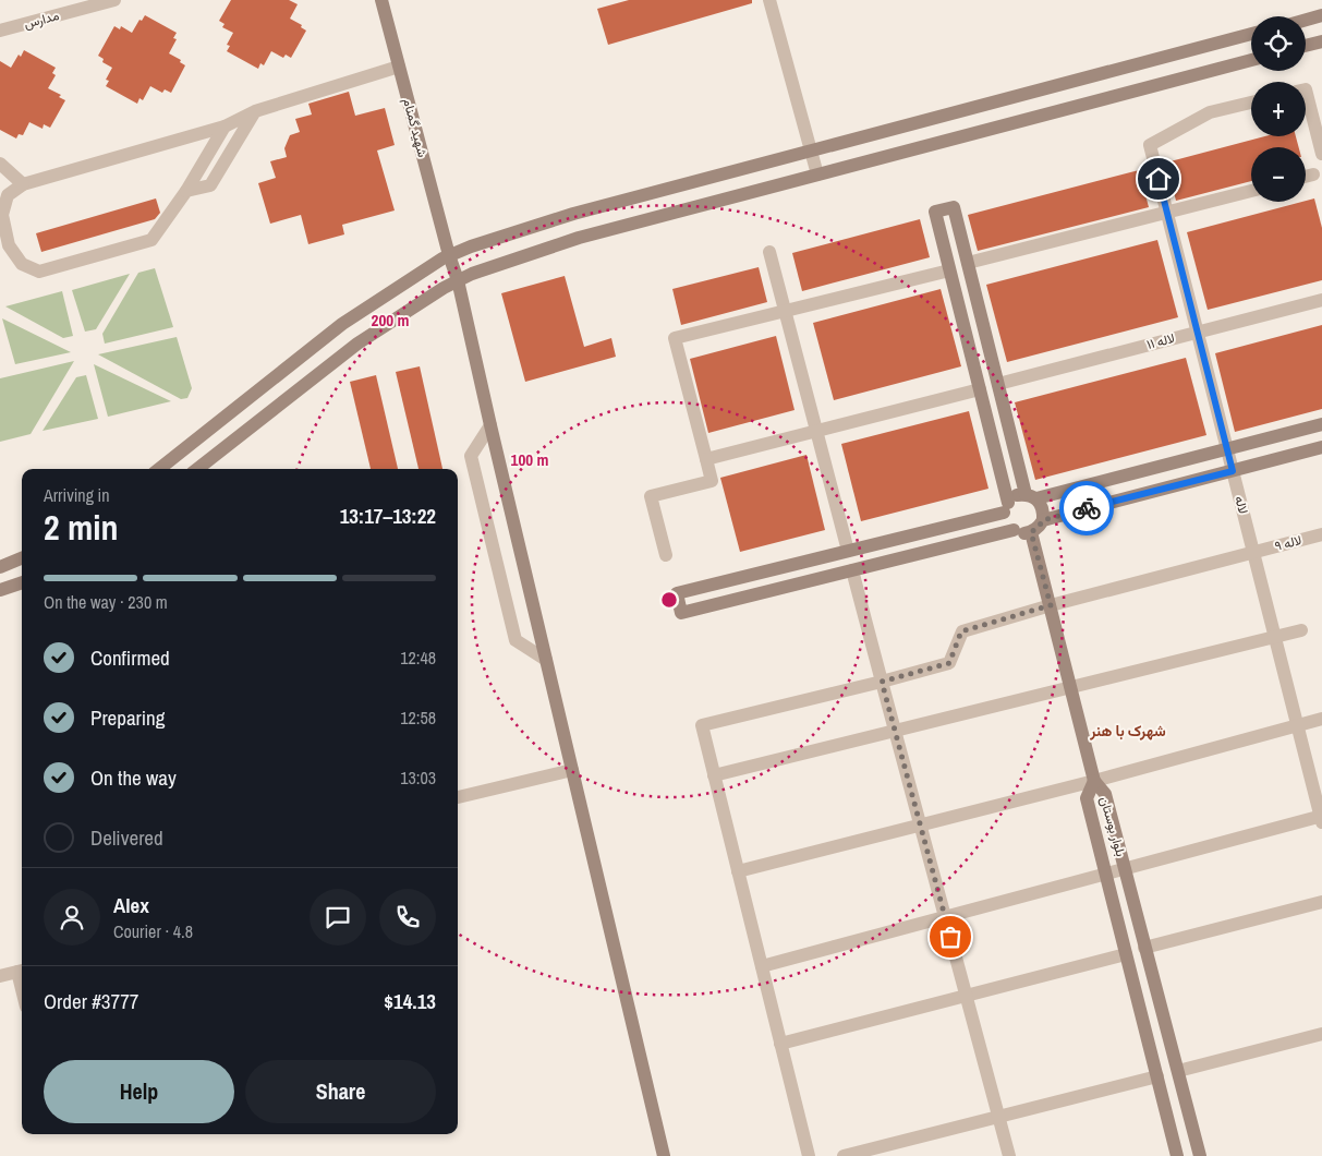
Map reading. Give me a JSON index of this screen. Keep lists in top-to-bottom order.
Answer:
{
  "streets": {
    "street": [
      "مدارس",
      "شهید گمنام",
      "لاله ۱۱",
      "لاله",
      "لاله ۹",
      "بلوار بوستان"
    ]
  },
  "crossings": [
    ["لاله ۱۱", "لاله"],
    ["لاله", "لاله ۹"]
  ],
  "districts": ["شهرک با هنر"],
  "page": {
    "map_buttons": ["+", "−"],
    "heading": ["2 min", "Arriving in", "13:17–13:22"],
    "panel": [
      "Alex",
      "Courier · 4.8",
      "Order #3777",
      "$14.13"
    ],
    "bar": "On the way · 230 m",
    "list": [
      ["Confirmed", "12:48"],
      ["Preparing", "12:58"],
      ["On the way", "13:03"],
      "Delivered"
    ],
    "buttons": ["Help", "Share"]
  },
  "rings": ["200 m", "100 m"]
}
